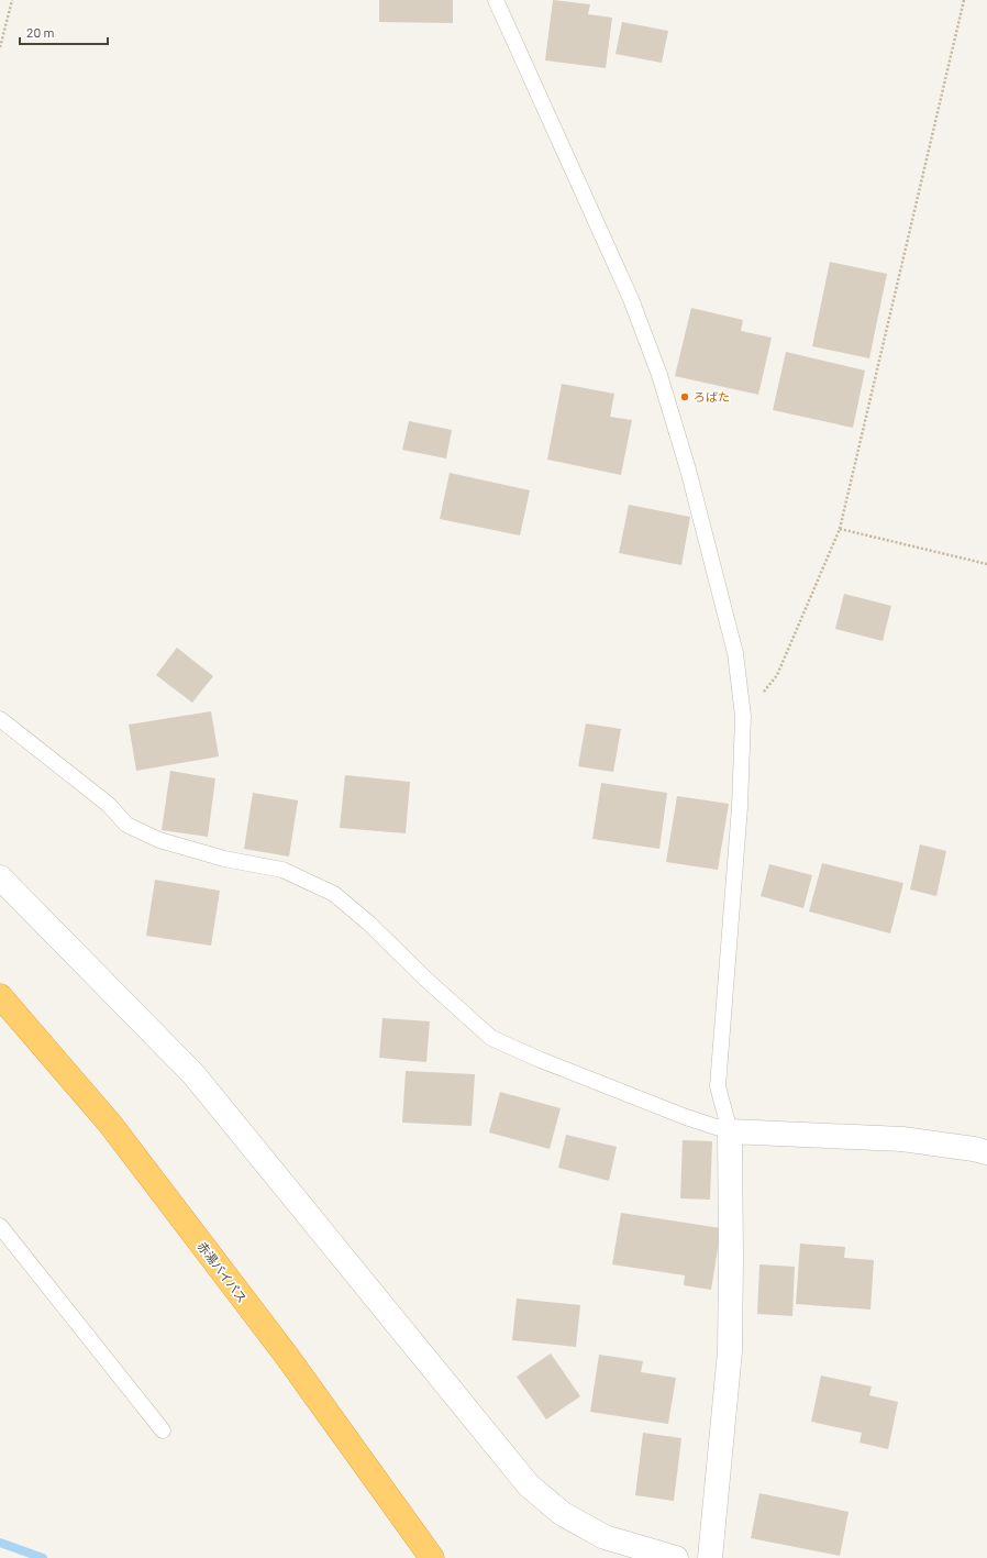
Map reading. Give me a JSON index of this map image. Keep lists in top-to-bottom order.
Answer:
{
  "streets": {
    "highway": ["赤湯バイパス"]
  },
  "places": ["ろばた"],
  "scale_bar": "20 m"
}
